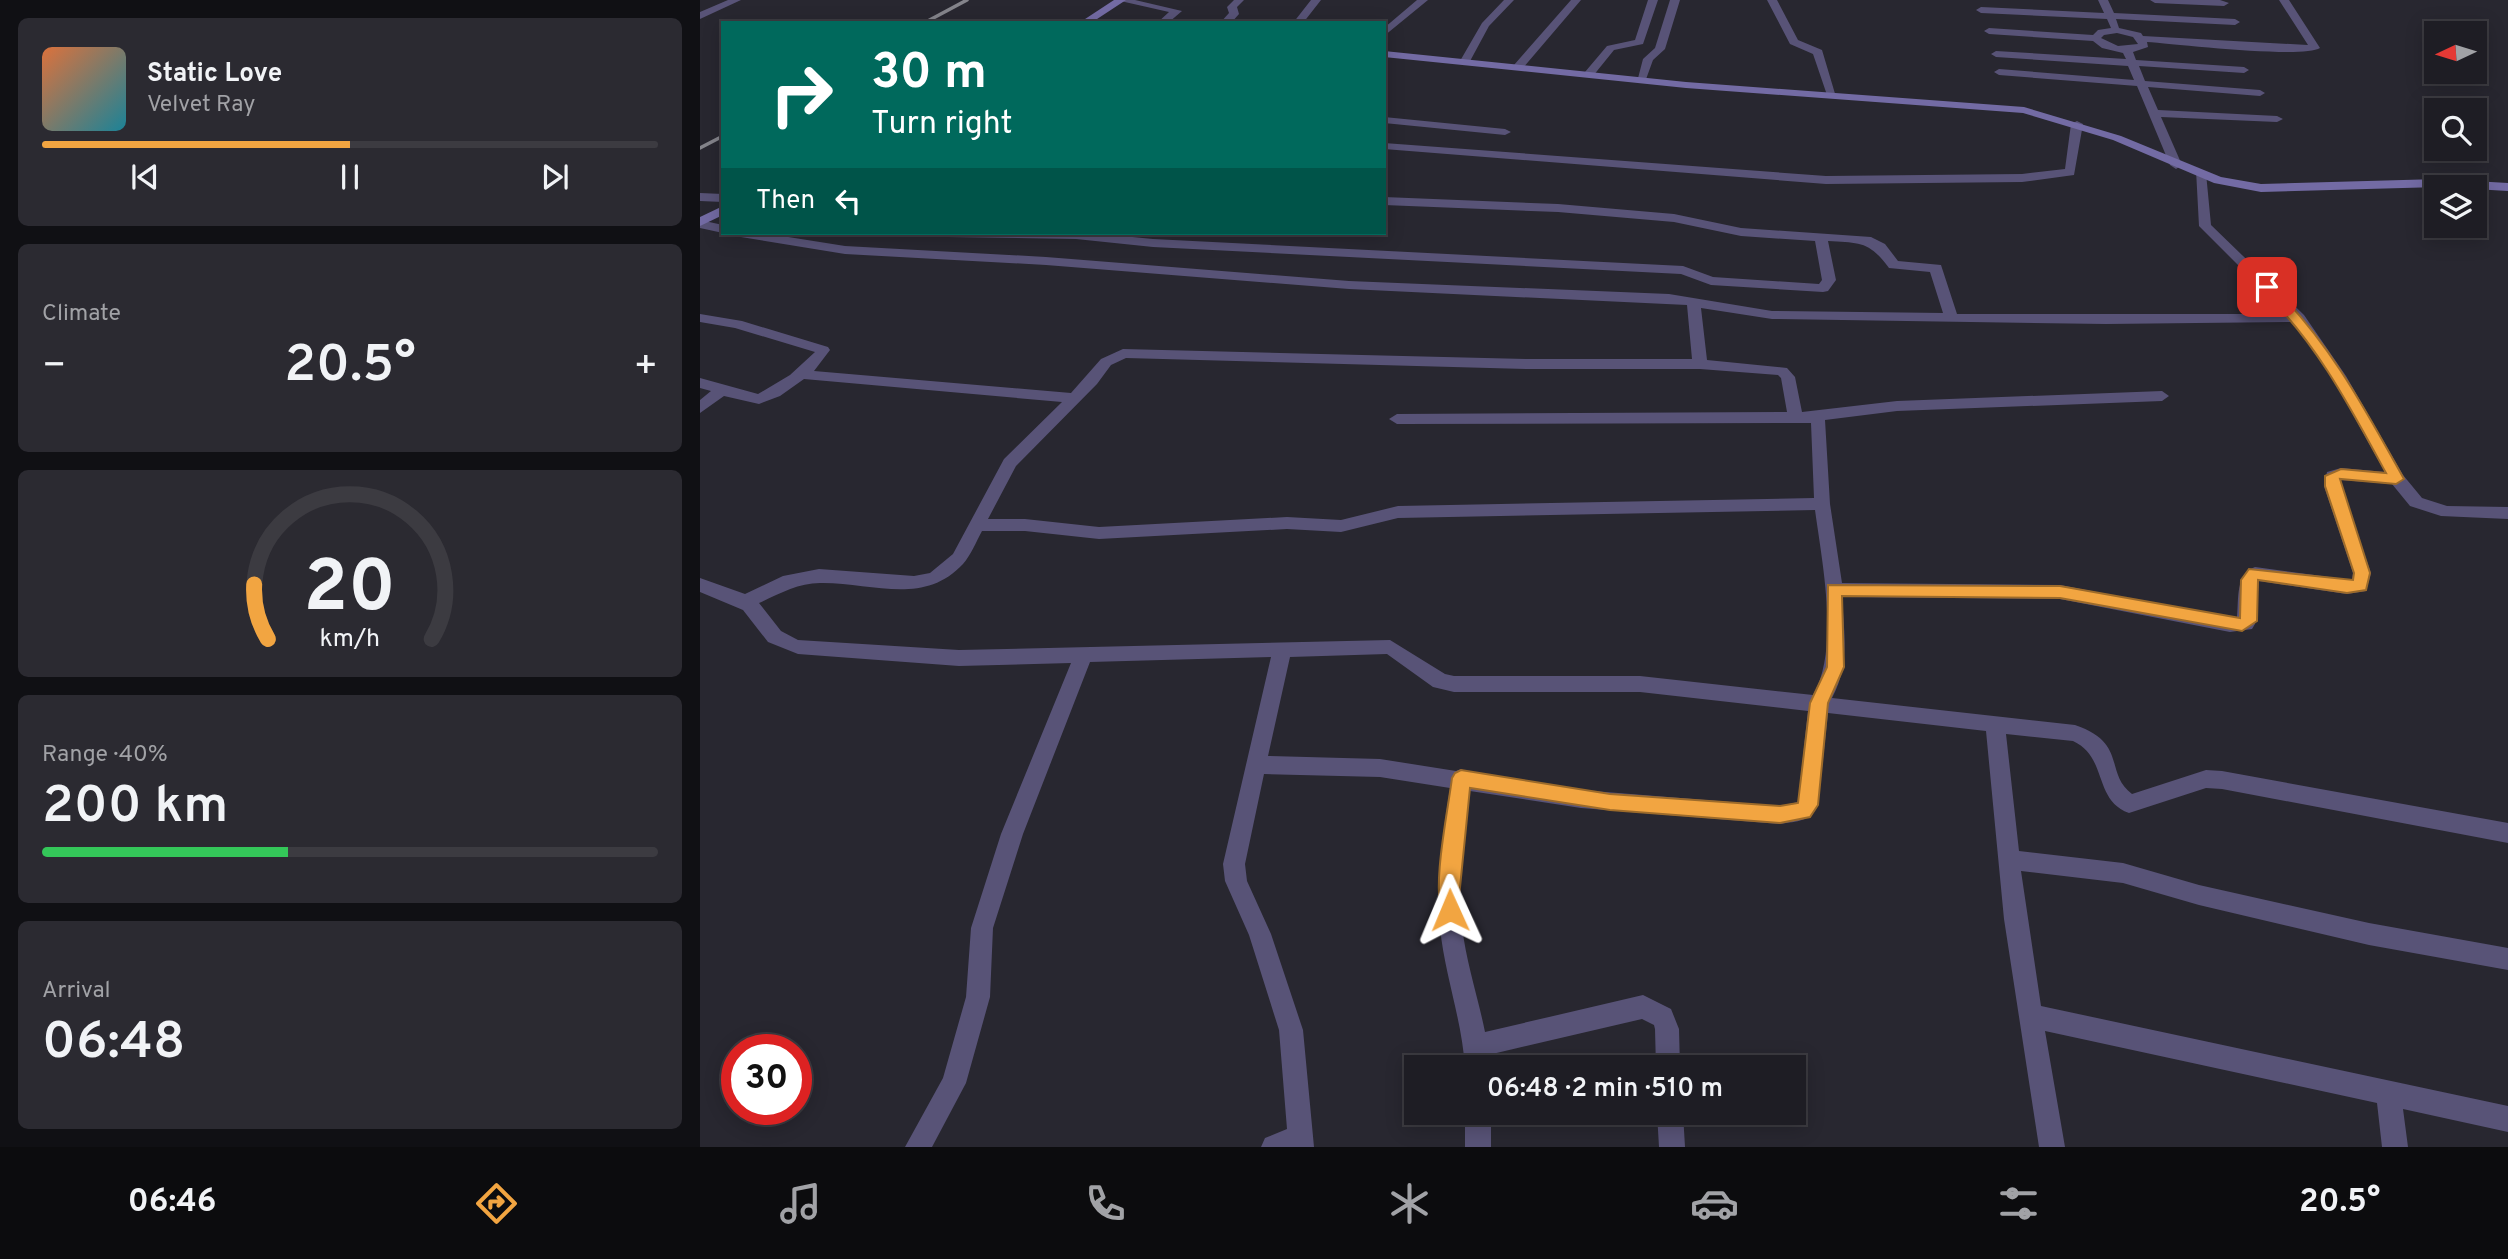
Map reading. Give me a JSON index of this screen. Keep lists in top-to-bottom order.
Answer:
{
  "north": "left",
  "page": {
    "turn": ["30 m", "Turn right"],
    "song": ["Static Love", "Velvet Ray"],
    "then": "Then",
    "tile": [
      "Climate",
      ["Range · 40%", "200 km"],
      ["Arrival", "06:48"]
    ],
    "heat": ["−", "20.5°", "+"],
    "limit": "30",
    "trip": "06:48 · 2 min · 510 m",
    "tabs": ["06:46", "20.5°"],
    "gauge": ["20", "km/h"]
  }
}
